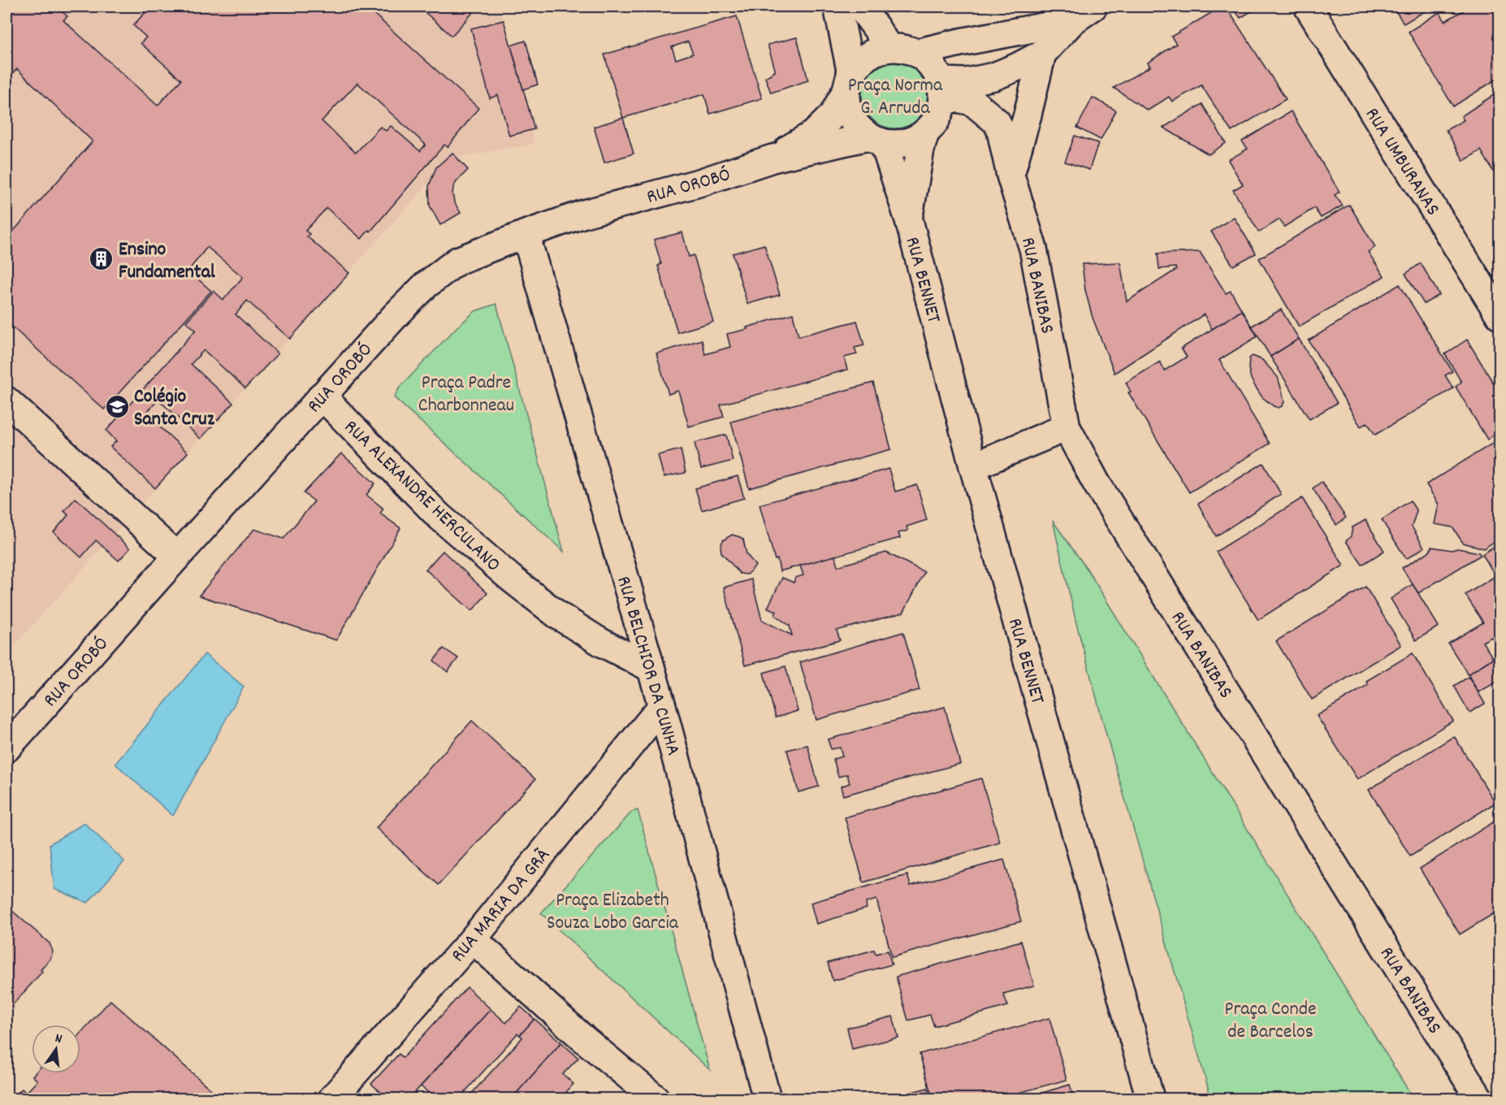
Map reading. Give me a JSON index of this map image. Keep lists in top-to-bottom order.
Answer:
{
  "streets": {
    "street": [
      "RUA UMBURANAS",
      "RUA OROBÓ",
      "RUA BENNET",
      "RUA BANIBAS",
      "RUA ALEXANDRE HERCULANO",
      "RUA BELCHIOR DA CUNHA",
      "RUA MARIA DA GRÃ"
    ]
  },
  "crossings": [
    ["RUA OROBÓ", "RUA BENNET"],
    ["RUA OROBÓ", "RUA BANIBAS"],
    ["RUA OROBÓ", "RUA ALEXANDRE HERCULANO"],
    ["RUA OROBÓ", "RUA BELCHIOR DA CUNHA"],
    ["RUA BENNET", "RUA BANIBAS"],
    ["RUA ALEXANDRE HERCULANO", "RUA BELCHIOR DA CUNHA"],
    ["RUA BELCHIOR DA CUNHA", "RUA MARIA DA GRÃ"]
  ],
  "parks": [
    "Praça Norma G. Arruda",
    "Praça Padre Charbonneau",
    "Praça Elizabeth Souza Lobo Garcia",
    "Praça Conde de Barcelos"
  ],
  "places": {
    "building": ["Ensino Fundamental"],
    "school or university": ["Colégio Santa Cruz"]
  },
  "north": "top"
}
